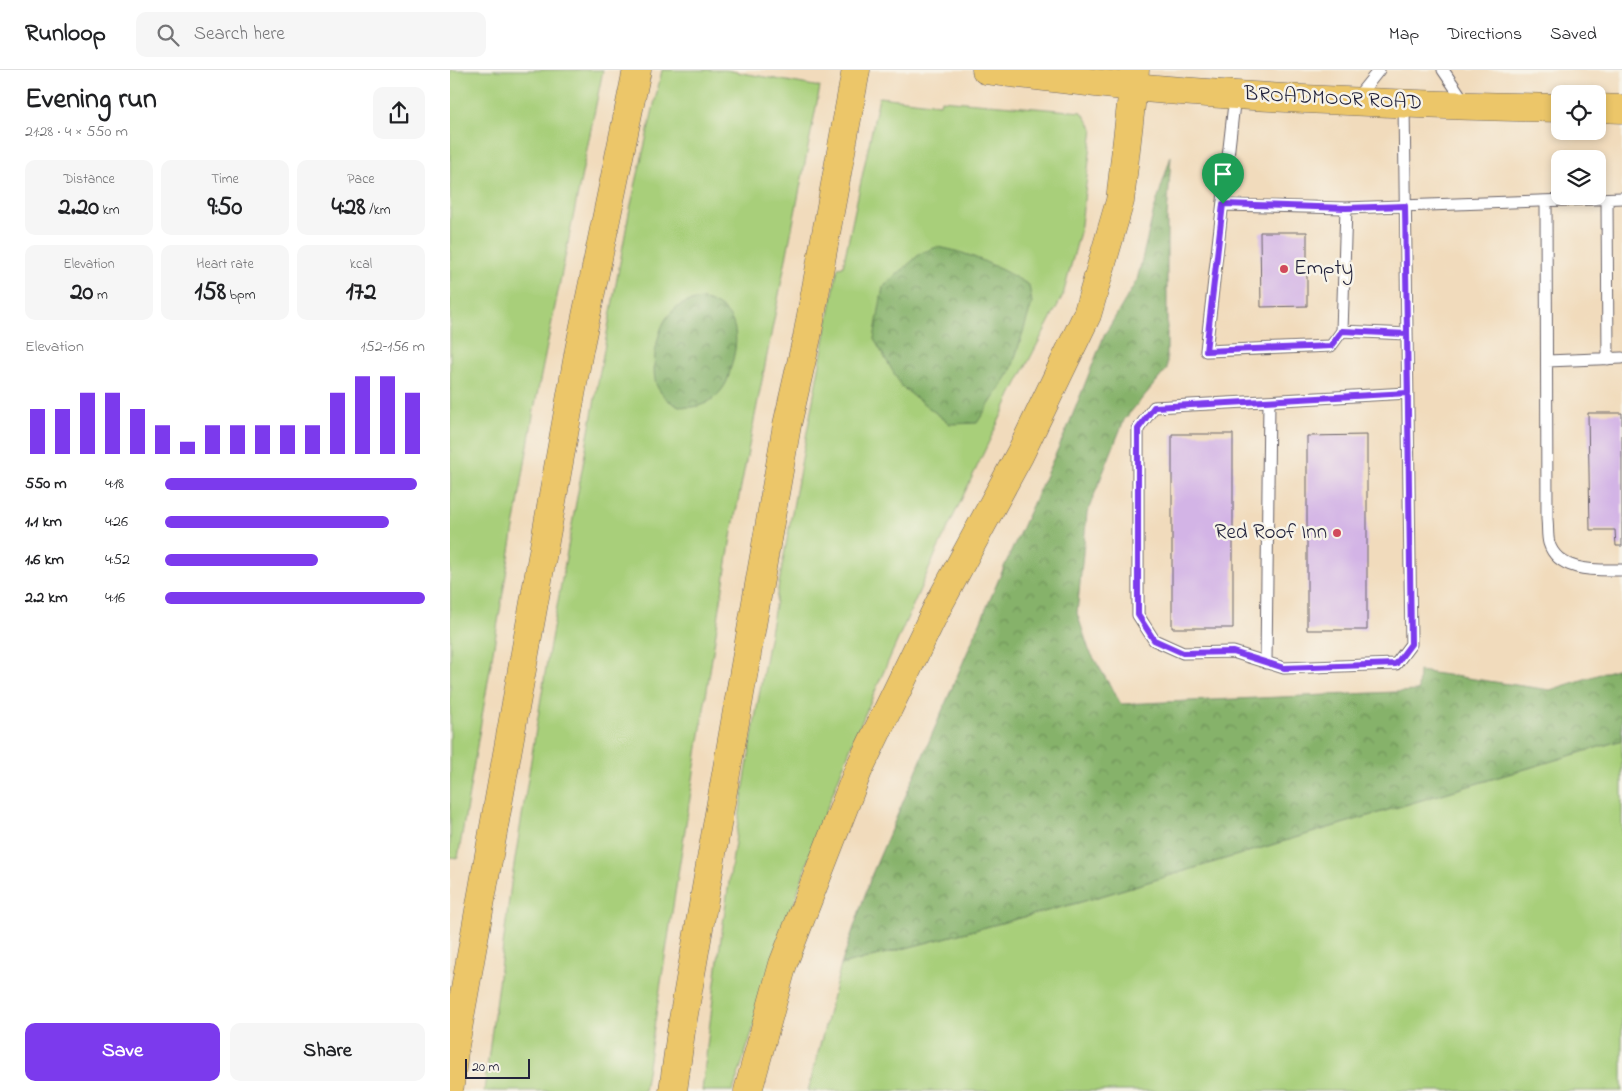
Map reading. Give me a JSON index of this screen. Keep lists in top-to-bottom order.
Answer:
{
  "streets": {
    "main road": ["BROADMOOR ROAD"]
  },
  "places": ["Empty", "Red Roof Inn"],
  "scale_bar": "20 m",
  "page": {
    "header": "Runloop",
    "search": "Search here",
    "nav": ["Map", "Directions", "Saved"],
    "heading": ["Evening run", "21:28 · 4 × 550 m"],
    "stats": [
      ["Distance", "2.20 km"],
      ["Time", "9:50"],
      ["Pace", "4:28 /km"],
      ["Elevation", "20 m"],
      ["Heart rate", "158 bpm"],
      ["kcal", "172"]
    ],
    "chart": ["Elevation", "152–156 m"],
    "list": [
      {
        "name": "550 m",
        "note": "4:18"
      },
      {
        "name": "1.1 km",
        "note": "4:26"
      },
      {
        "name": "1.6 km",
        "note": "4:52"
      },
      {
        "name": "2.2 km",
        "note": "4:16"
      }
    ],
    "buttons": ["Save", "Share"],
    "scale": "20 m"
  }
}
